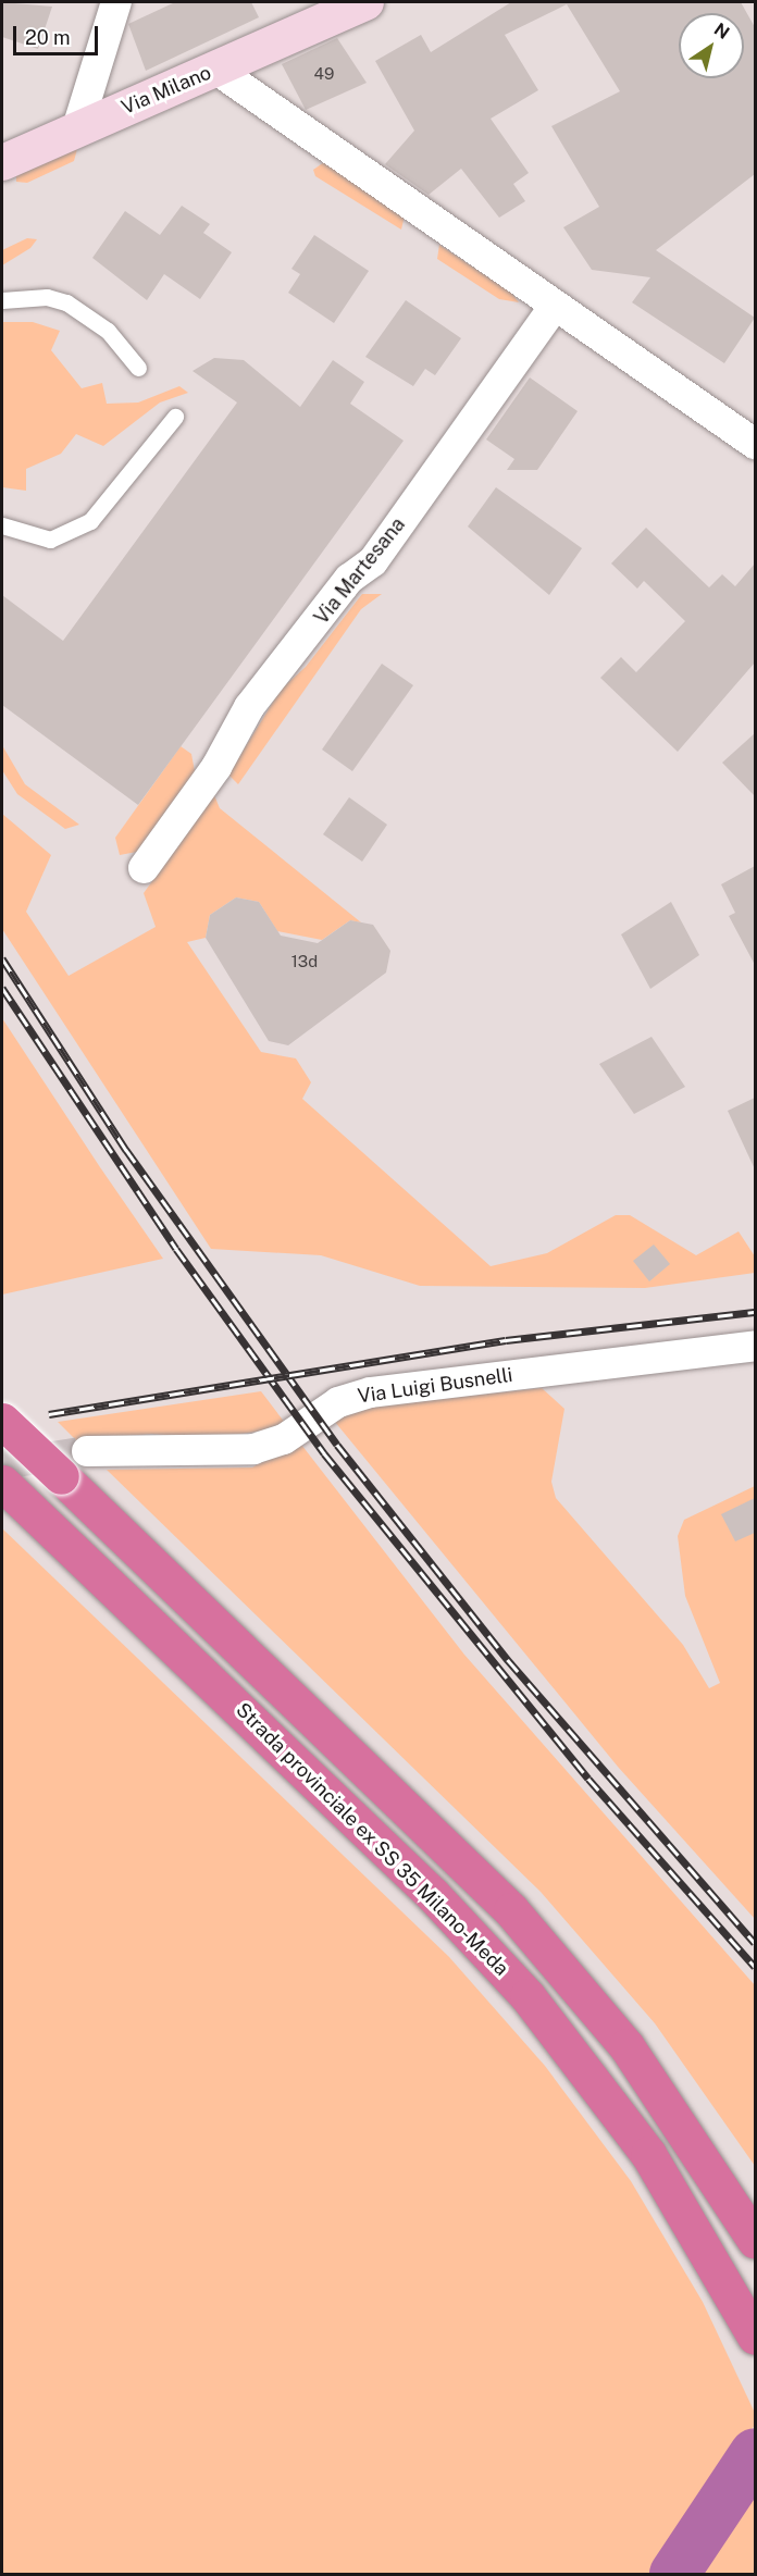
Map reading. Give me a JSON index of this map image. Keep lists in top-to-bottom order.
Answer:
{
  "streets": {
    "highway": ["Strada provinciale ex SS 35 Milano-Meda"],
    "street": ["Via Milano", "Via Martesana", "Via Luigi Busnelli"]
  },
  "house_numbers": ["49", "13d"],
  "scale_bar": "20 m",
  "north": "top right"
}
